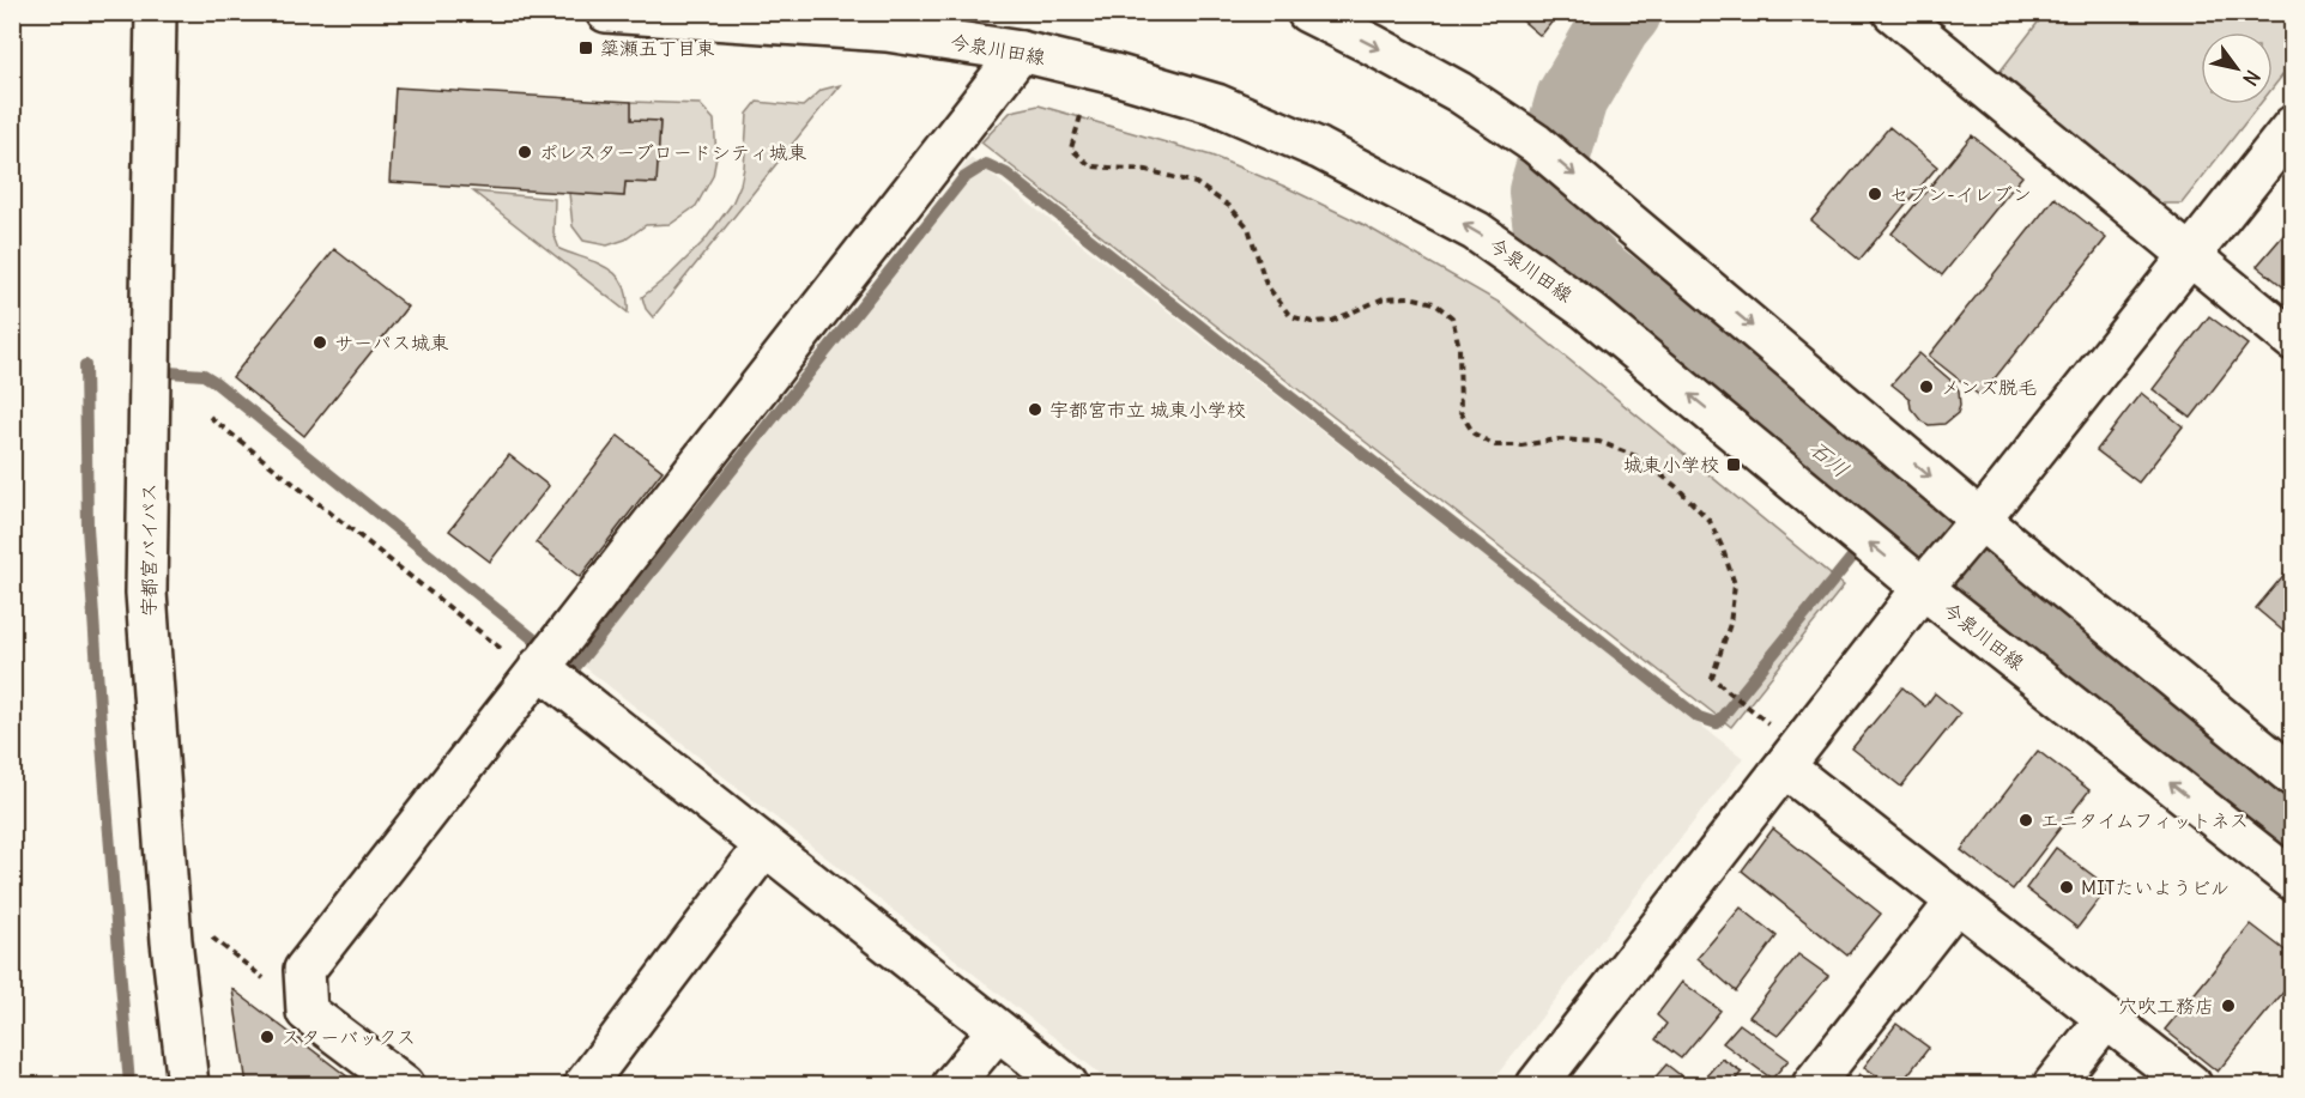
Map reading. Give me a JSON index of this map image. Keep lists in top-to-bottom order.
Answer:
{
  "streets": {
    "main road": ["今泉川田線", "宇都宮バイパス"]
  },
  "water": ["石川"],
  "places": {
    "transit": ["簗瀬五丁目東", "城東小学校"],
    "other": [
      "ポレスターブロードシティ城東",
      "セブン-イレブン",
      "サーパス城東",
      "メンズ脱毛",
      "宇都宮市立 城東小学校",
      "エニタイムフィットネス",
      "MITたいようビル",
      "穴吹工務店",
      "スターバックス"
    ]
  },
  "north": "bottom right"
}
